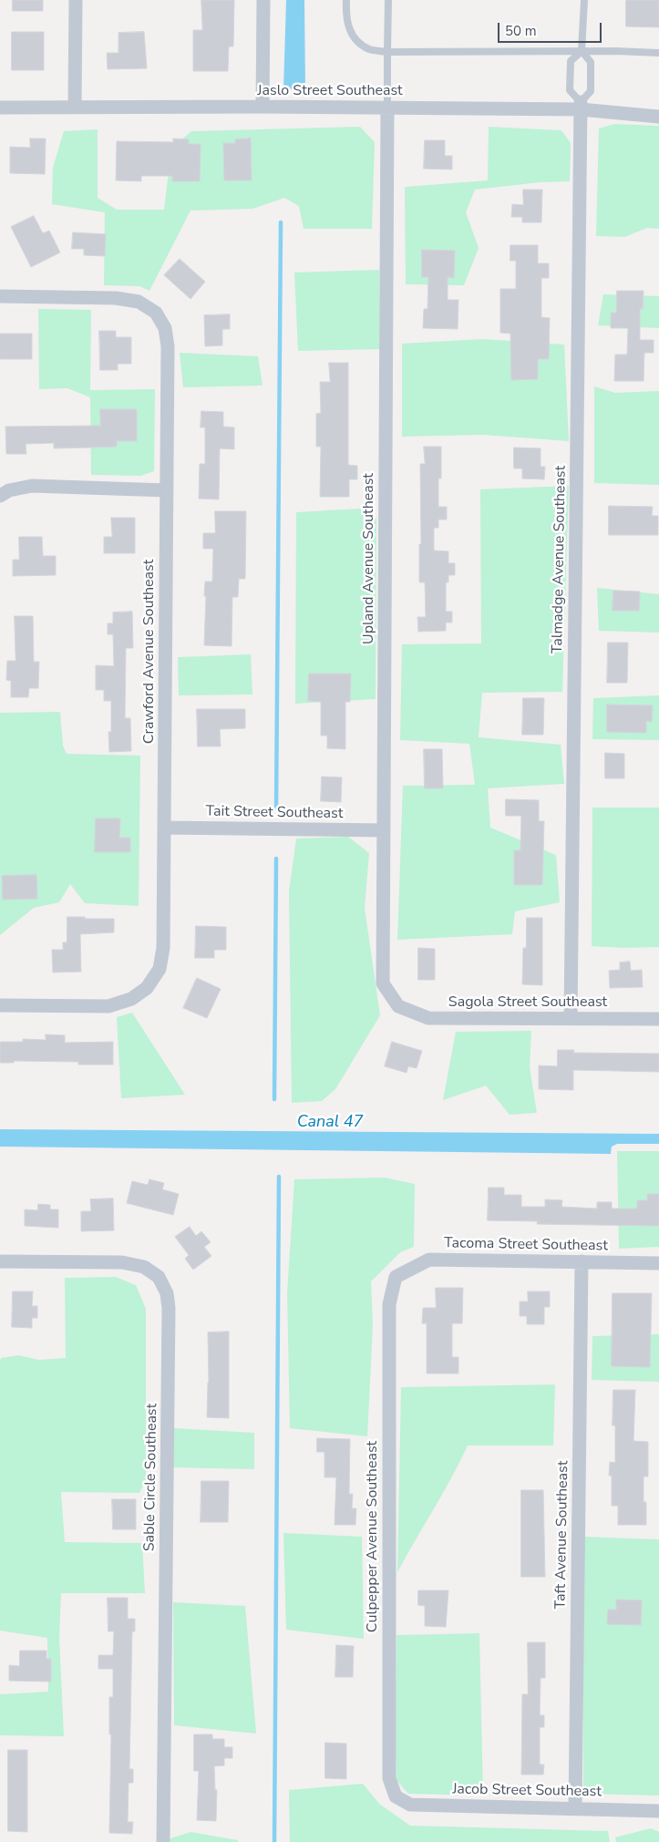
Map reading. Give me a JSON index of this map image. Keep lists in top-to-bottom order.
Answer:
{
  "streets": {
    "street": [
      "Jaslo Street Southeast",
      "Upland Avenue Southeast",
      "Talmadge Avenue Southeast",
      "Crawford Avenue Southeast",
      "Tait Street Southeast",
      "Sagola Street Southeast",
      "Tacoma Street Southeast",
      "Sable Circle Southeast",
      "Taft Avenue Southeast",
      "Culpepper Avenue Southeast",
      "Jacob Street Southeast"
    ]
  },
  "crossings": [
    ["Jaslo Street Southeast", "Upland Avenue Southeast"],
    ["Jaslo Street Southeast", "Talmadge Avenue Southeast"],
    ["Upland Avenue Southeast", "Tait Street Southeast"],
    ["Upland Avenue Southeast", "Sagola Street Southeast"],
    ["Talmadge Avenue Southeast", "Sagola Street Southeast"],
    ["Crawford Avenue Southeast", "Tait Street Southeast"],
    ["Tacoma Street Southeast", "Taft Avenue Southeast"],
    ["Tacoma Street Southeast", "Culpepper Avenue Southeast"],
    ["Taft Avenue Southeast", "Jacob Street Southeast"],
    ["Culpepper Avenue Southeast", "Jacob Street Southeast"]
  ],
  "water": ["Canal 47"],
  "scale_bar": "50 m"
}
